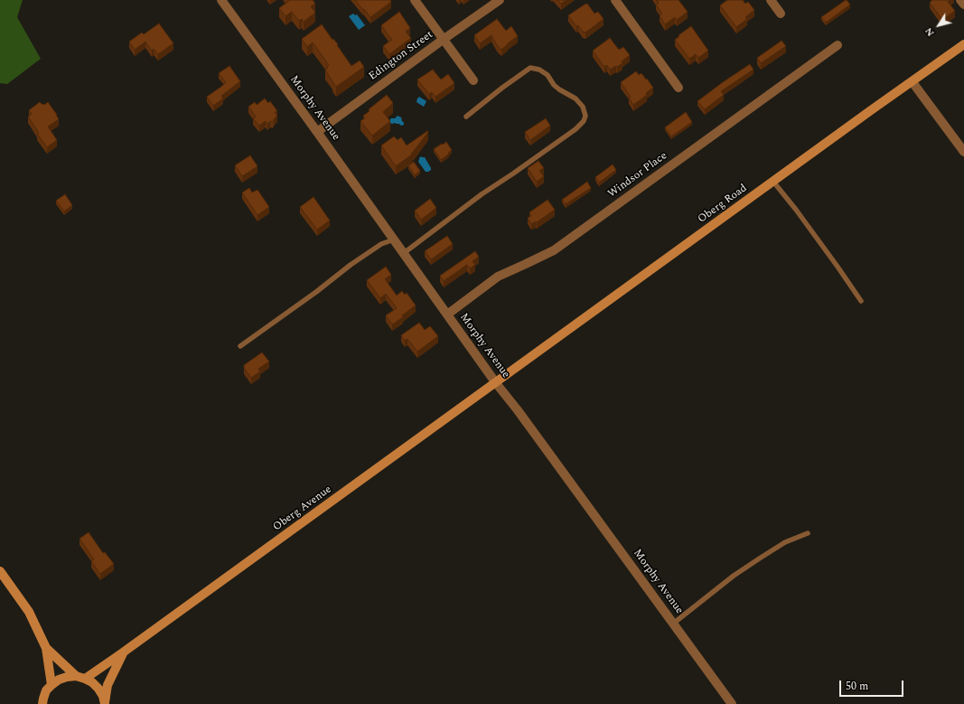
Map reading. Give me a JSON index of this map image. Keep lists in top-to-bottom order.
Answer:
{
  "streets": {
    "street": [
      "Edington Street",
      "Morphy Avenue",
      "Windsor Place",
      "Oberg Road",
      "Oberg Avenue"
    ]
  },
  "crossings": [
    ["Edington Street", "Morphy Avenue"],
    ["Morphy Avenue", "Windsor Place"],
    ["Morphy Avenue", "Oberg Road"],
    ["Morphy Avenue", "Oberg Avenue"],
    ["Oberg Road", "Oberg Avenue"]
  ],
  "scale_bar": "50 m",
  "north": "bottom left"
}
